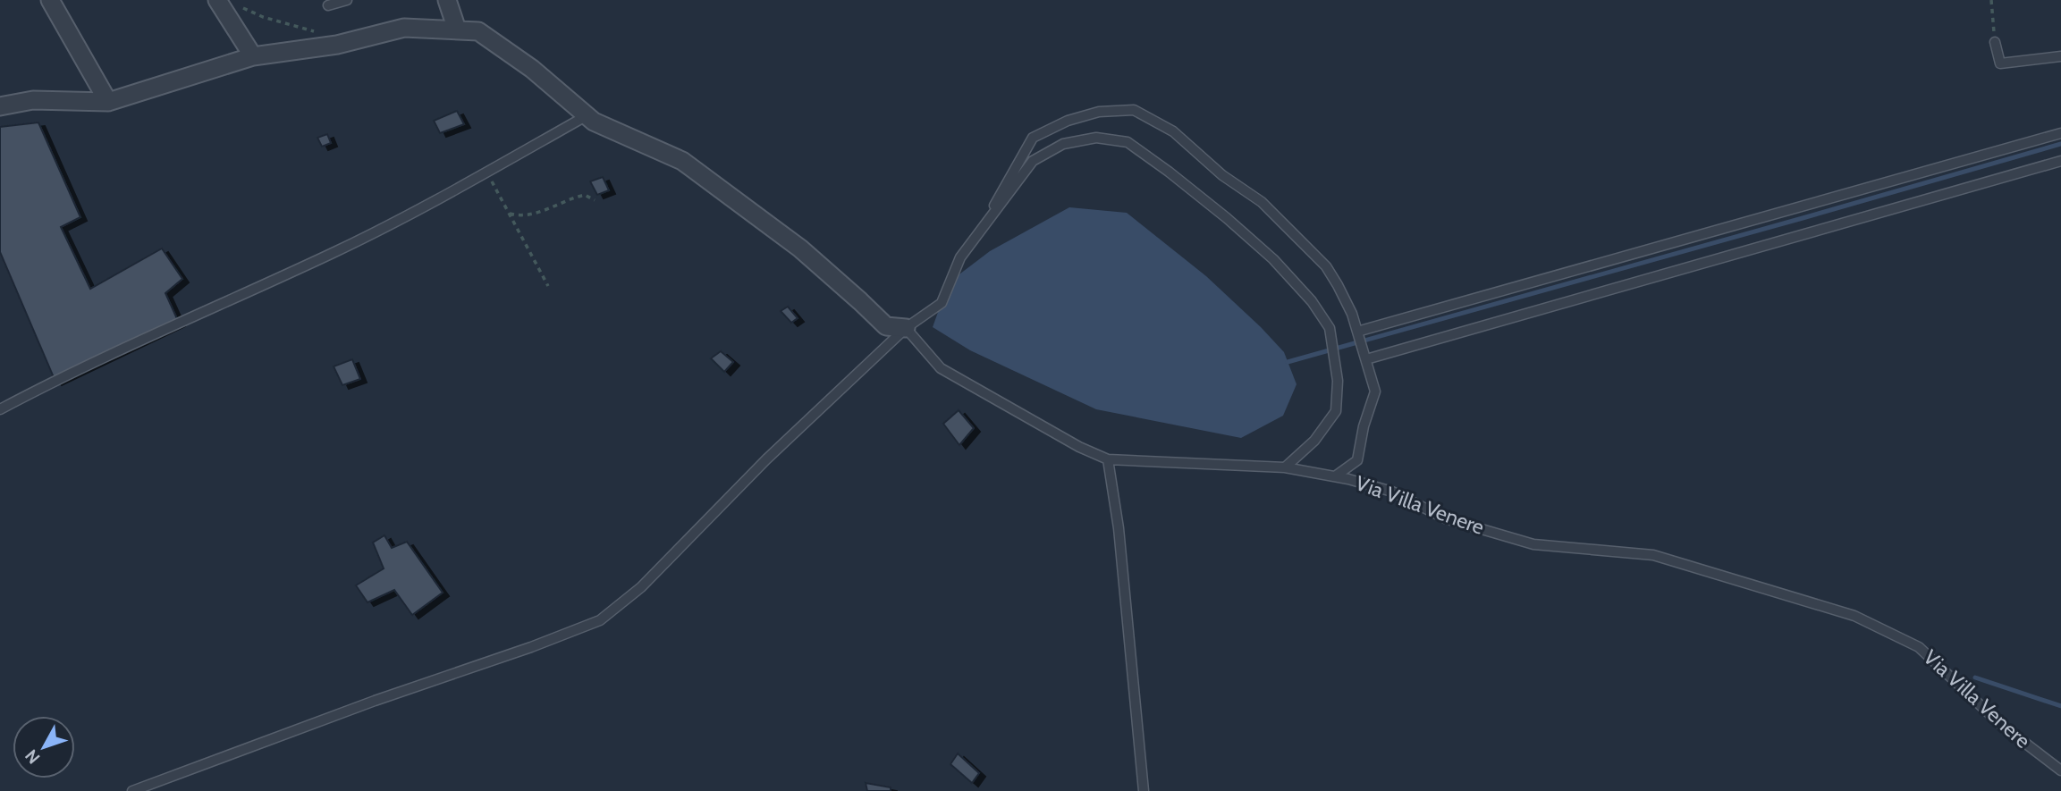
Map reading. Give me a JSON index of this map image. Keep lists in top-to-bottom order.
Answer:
{
  "streets": {
    "lane": ["Via Villa Venere"]
  },
  "north": "bottom left"
}
